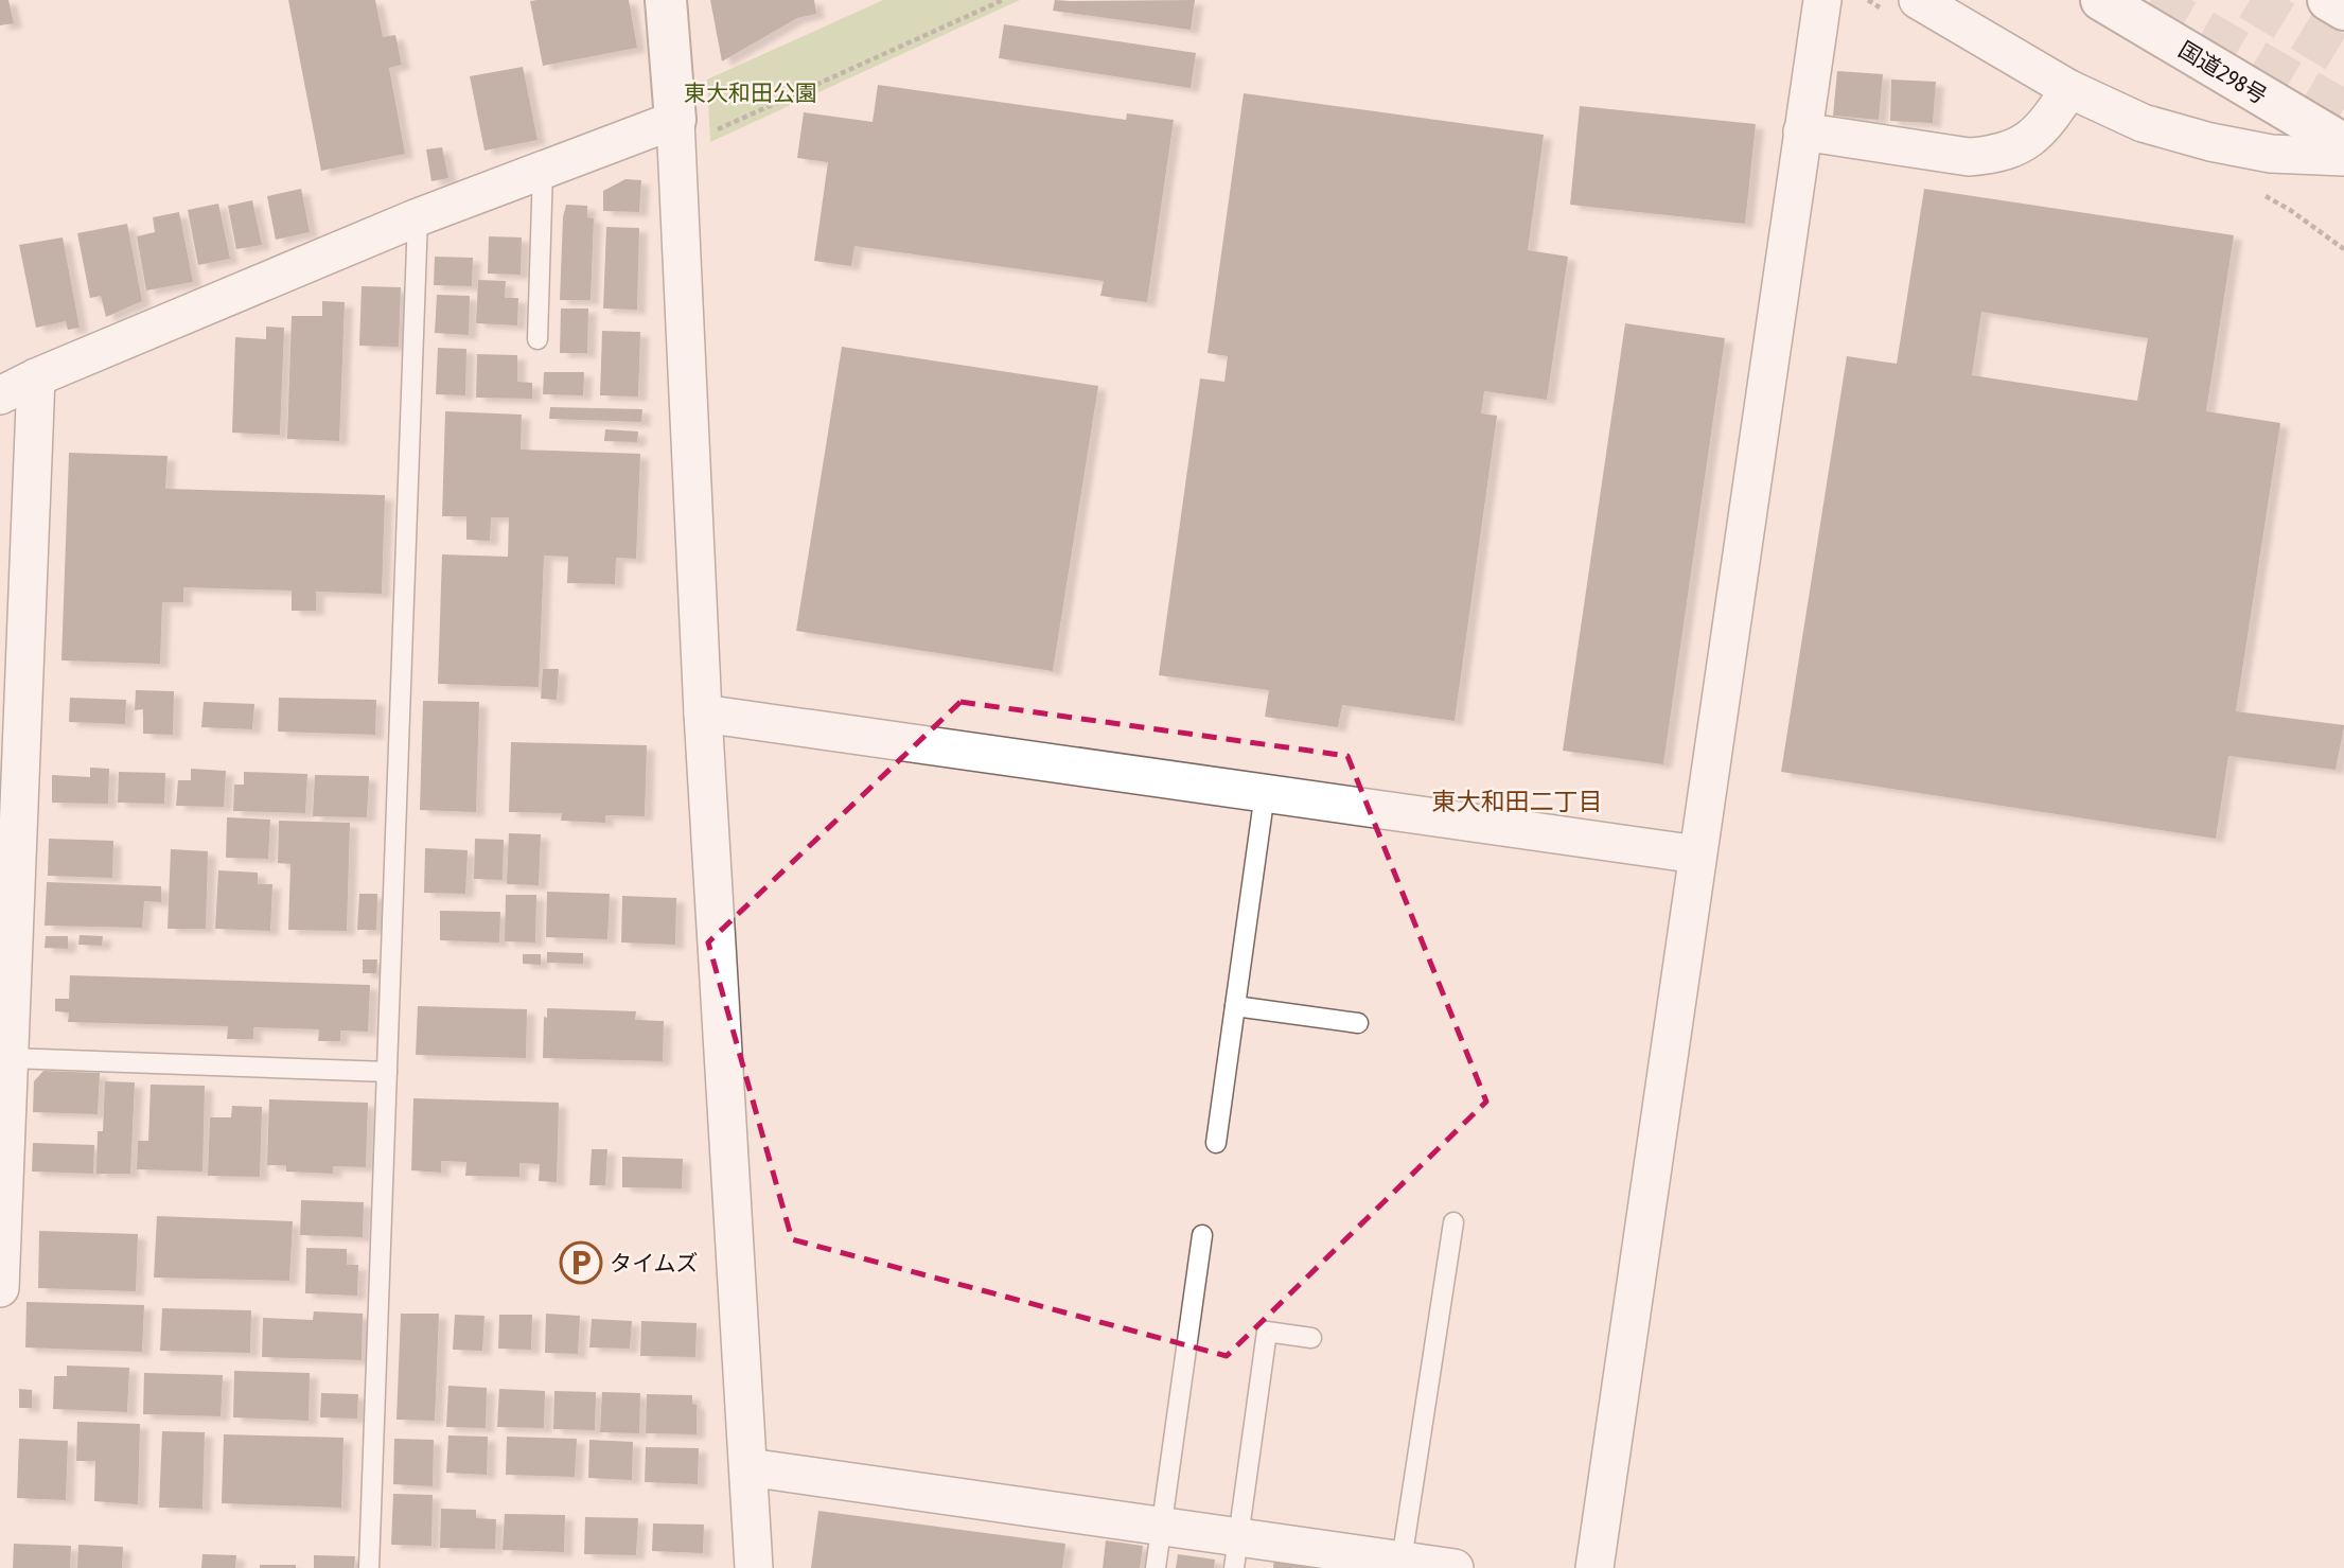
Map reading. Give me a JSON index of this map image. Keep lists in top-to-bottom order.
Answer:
{
  "streets": {
    "main road": ["国道298号"]
  },
  "districts": ["東大和田二丁目"],
  "parks": ["東大和田公園"],
  "places": {
    "parking": ["タイムズ"]
  }
}
